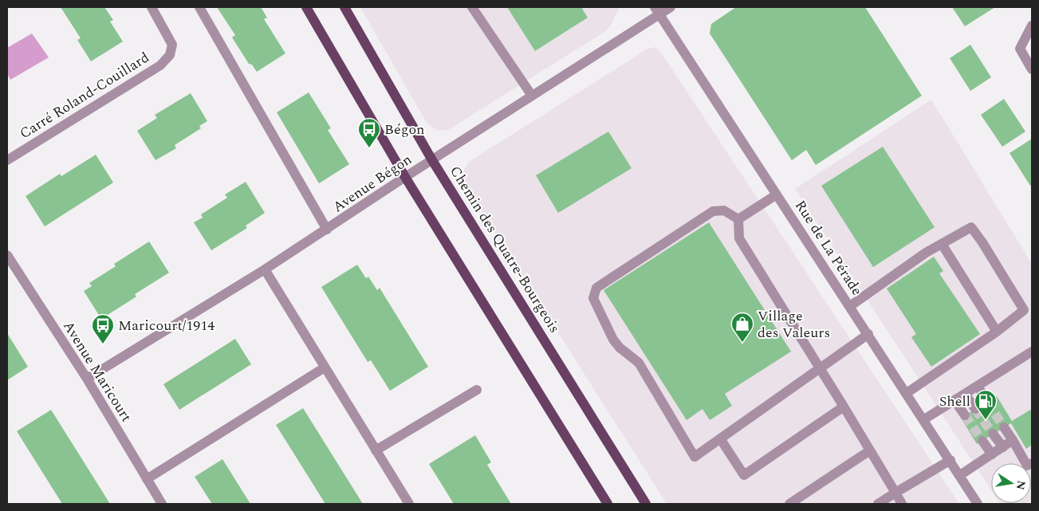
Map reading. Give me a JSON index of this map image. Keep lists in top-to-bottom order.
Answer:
{
  "streets": {
    "main road": ["Chemin des Quatre-Bourgeois"],
    "street": [
      "Carré Roland-Couillard",
      "Avenue Bégon",
      "Rue de La Pérade",
      "Avenue Maricourt"
    ]
  },
  "crossings": [
    ["Avenue Bégon", "Rue de La Pérade"],
    ["Avenue Bégon", "Chemin des Quatre-Bourgeois"],
    ["Avenue Bégon", "Avenue Maricourt"]
  ],
  "places": {
    "bus stop": ["Bégon", "Maricourt/1914"],
    "shop": ["Village des Valeurs"],
    "fuel station": ["Shell"]
  },
  "north": "right"
}
